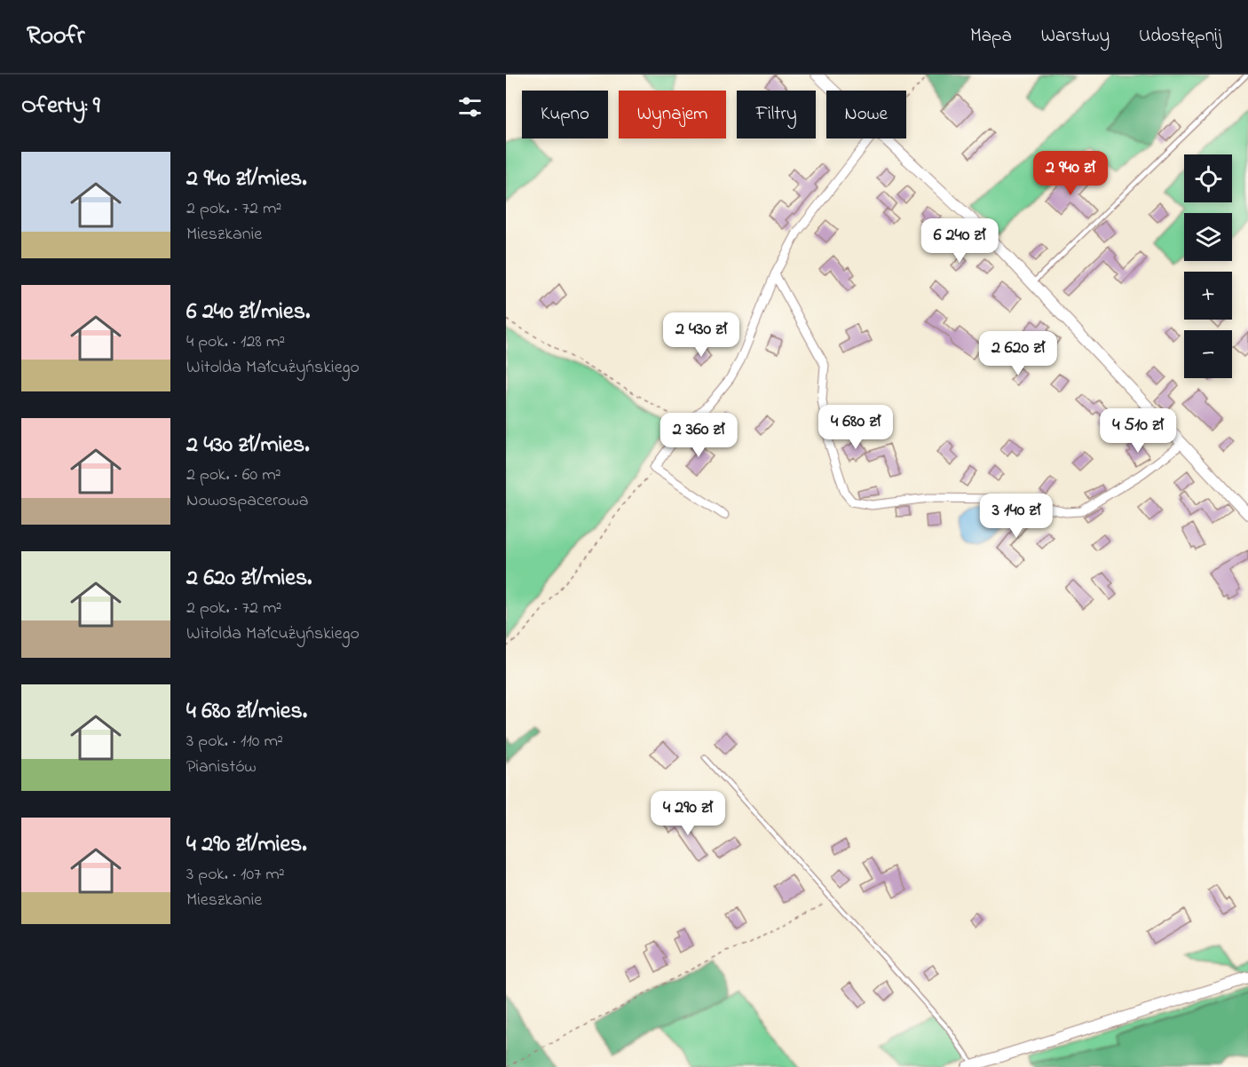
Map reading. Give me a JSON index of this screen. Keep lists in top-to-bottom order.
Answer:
{
  "page": {
    "header": "Roofr",
    "nav": ["Mapa", "Warstwy", "Udostępnij"],
    "heading": "Oferty: 9",
    "chip": [
      "Kupno",
      "Wynajem",
      "Filtry",
      "Nowe"
    ],
    "list": [
      {
        "name": "2 940 zł/mies.",
        "note": "2 pok. · 72 m² · Mieszkanie"
      },
      {
        "name": "6 240 zł/mies.",
        "note": "4 pok. · 128 m² · Witolda Małcużyńskiego"
      },
      {
        "name": "2 430 zł/mies.",
        "note": "2 pok. · 60 m² · Nowospacerowa"
      },
      {
        "name": "2 620 zł/mies.",
        "note": "2 pok. · 72 m² · Witolda Małcużyńskiego"
      },
      {
        "name": "4 680 zł/mies.",
        "note": "3 pok. · 110 m² · Pianistów"
      },
      {
        "name": "4 290 zł/mies.",
        "note": "3 pok. · 107 m² · Mieszkanie"
      }
    ],
    "price": [
      "2 940 zł",
      "6 240 zł",
      "2 430 zł",
      "2 620 zł",
      "4 680 zł",
      "4 510 zł",
      "2 360 zł",
      "3 140 zł",
      "4 290 zł"
    ],
    "map_buttons": ["+", "−"]
  }
}
